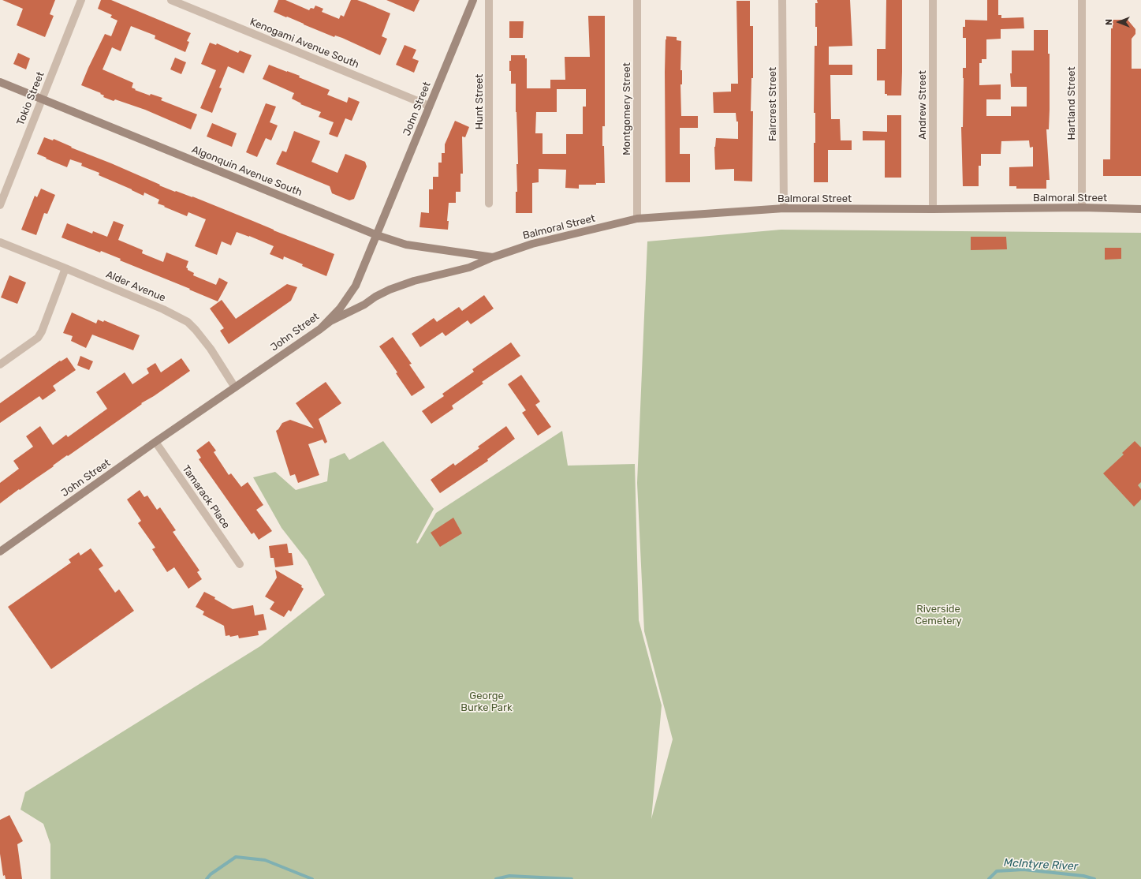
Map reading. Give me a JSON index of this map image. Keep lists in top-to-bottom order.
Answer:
{
  "streets": {
    "main road": ["John Street", "Algonquin Avenue South", "Balmoral Street"],
    "street": [
      "Kenogami Avenue South",
      "Tokio Street",
      "Hunt Street",
      "Hartland Street",
      "Faircrest Street",
      "Andrew Street",
      "Montgomery Street",
      "Alder Avenue",
      "Tamarack Place"
    ]
  },
  "crossings": [
    ["Kenogami Avenue South", "John Street"],
    ["Tokio Street", "Algonquin Avenue South"],
    ["Hartland Street", "Balmoral Street"],
    ["Faircrest Street", "Balmoral Street"],
    ["Andrew Street", "Balmoral Street"],
    ["John Street", "Algonquin Avenue South"],
    ["John Street", "Balmoral Street"],
    ["John Street", "Alder Avenue"],
    ["John Street", "Tamarack Place"],
    ["Montgomery Street", "Balmoral Street"],
    ["Algonquin Avenue South", "Balmoral Street"]
  ],
  "water": ["McIntyre River"],
  "parks": ["Riverside Cemetery", "George Burke Park"],
  "north": "left"
}
